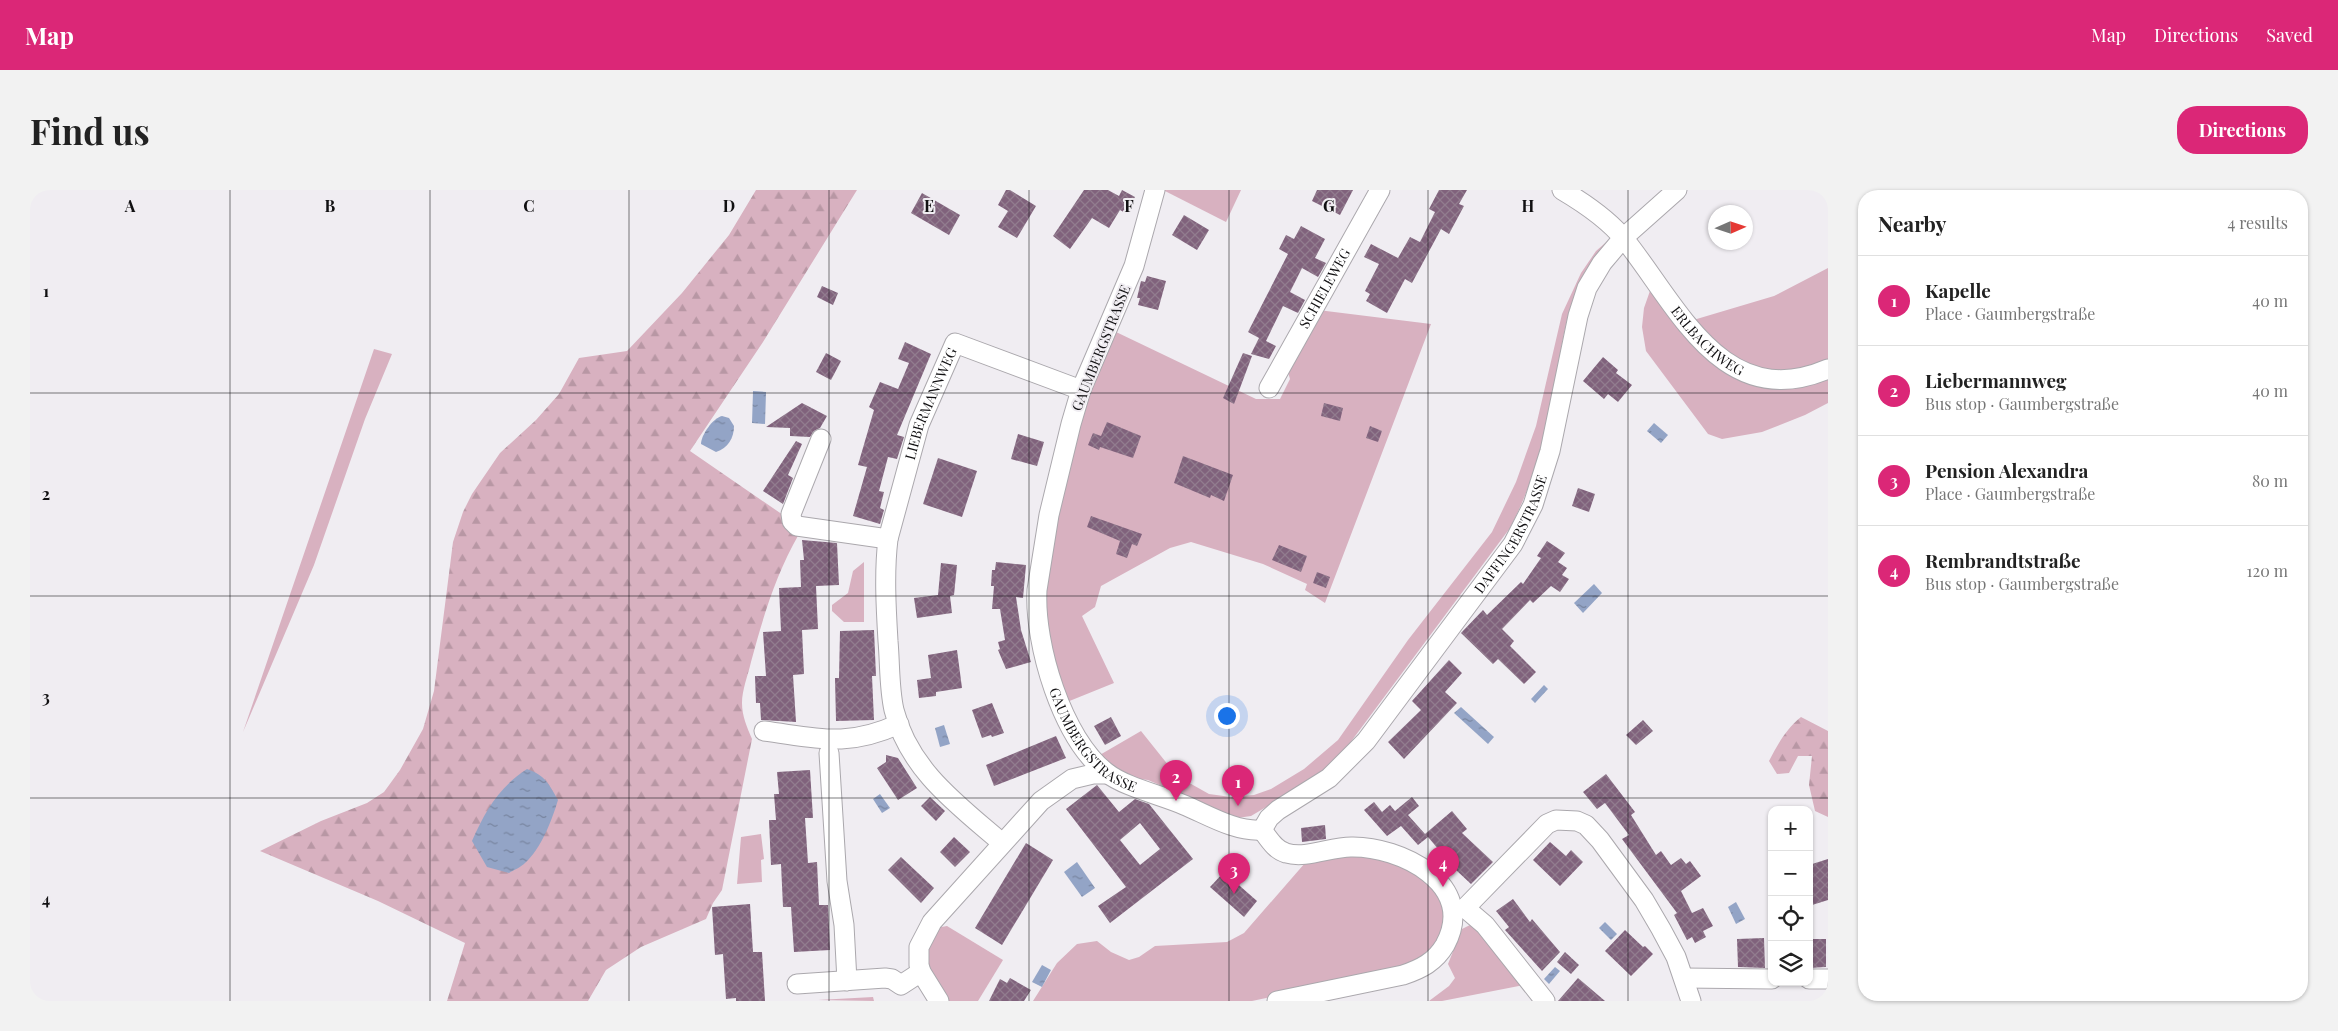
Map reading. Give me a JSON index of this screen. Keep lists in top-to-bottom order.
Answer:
{
  "streets": {
    "street": [
      "SCHIELEWEG",
      "ERLBACHWEG",
      "GAUMBERGSTRASSE",
      "LIEBERMANNWEG",
      "DAFFINGERSTRASSE"
    ]
  },
  "crossings": [
    ["ERLBACHWEG", "DAFFINGERSTRASSE"],
    ["GAUMBERGSTRASSE", "LIEBERMANNWEG"],
    ["GAUMBERGSTRASSE", "DAFFINGERSTRASSE"]
  ],
  "north": "right",
  "page": {
    "header": "Map",
    "nav": ["Map", "Directions", "Saved"],
    "buttons": "Directions",
    "title": "Find us",
    "heading": ["Nearby", "4 results"],
    "list": [
      {
        "mark": "1",
        "name": "Kapelle",
        "note": "Place · Gaumbergstraße",
        "value": "40 m"
      },
      {
        "mark": "2",
        "name": "Liebermannweg",
        "note": "Bus stop · Gaumbergstraße",
        "value": "40 m"
      },
      {
        "mark": "3",
        "name": "Pension Alexandra",
        "note": "Place · Gaumbergstraße",
        "value": "80 m"
      },
      {
        "mark": "4",
        "name": "Rembrandtstraße",
        "note": "Bus stop · Gaumbergstraße",
        "value": "120 m"
      }
    ],
    "pins": [
      "2",
      "1",
      "4",
      "3"
    ],
    "map_buttons": ["+", "−"]
  },
  "grid": {
    "columns": [
      "A",
      "B",
      "C",
      "D",
      "E",
      "F",
      "G",
      "H"
    ],
    "rows": [
      "1",
      "2",
      "3",
      "4"
    ]
  }
}
